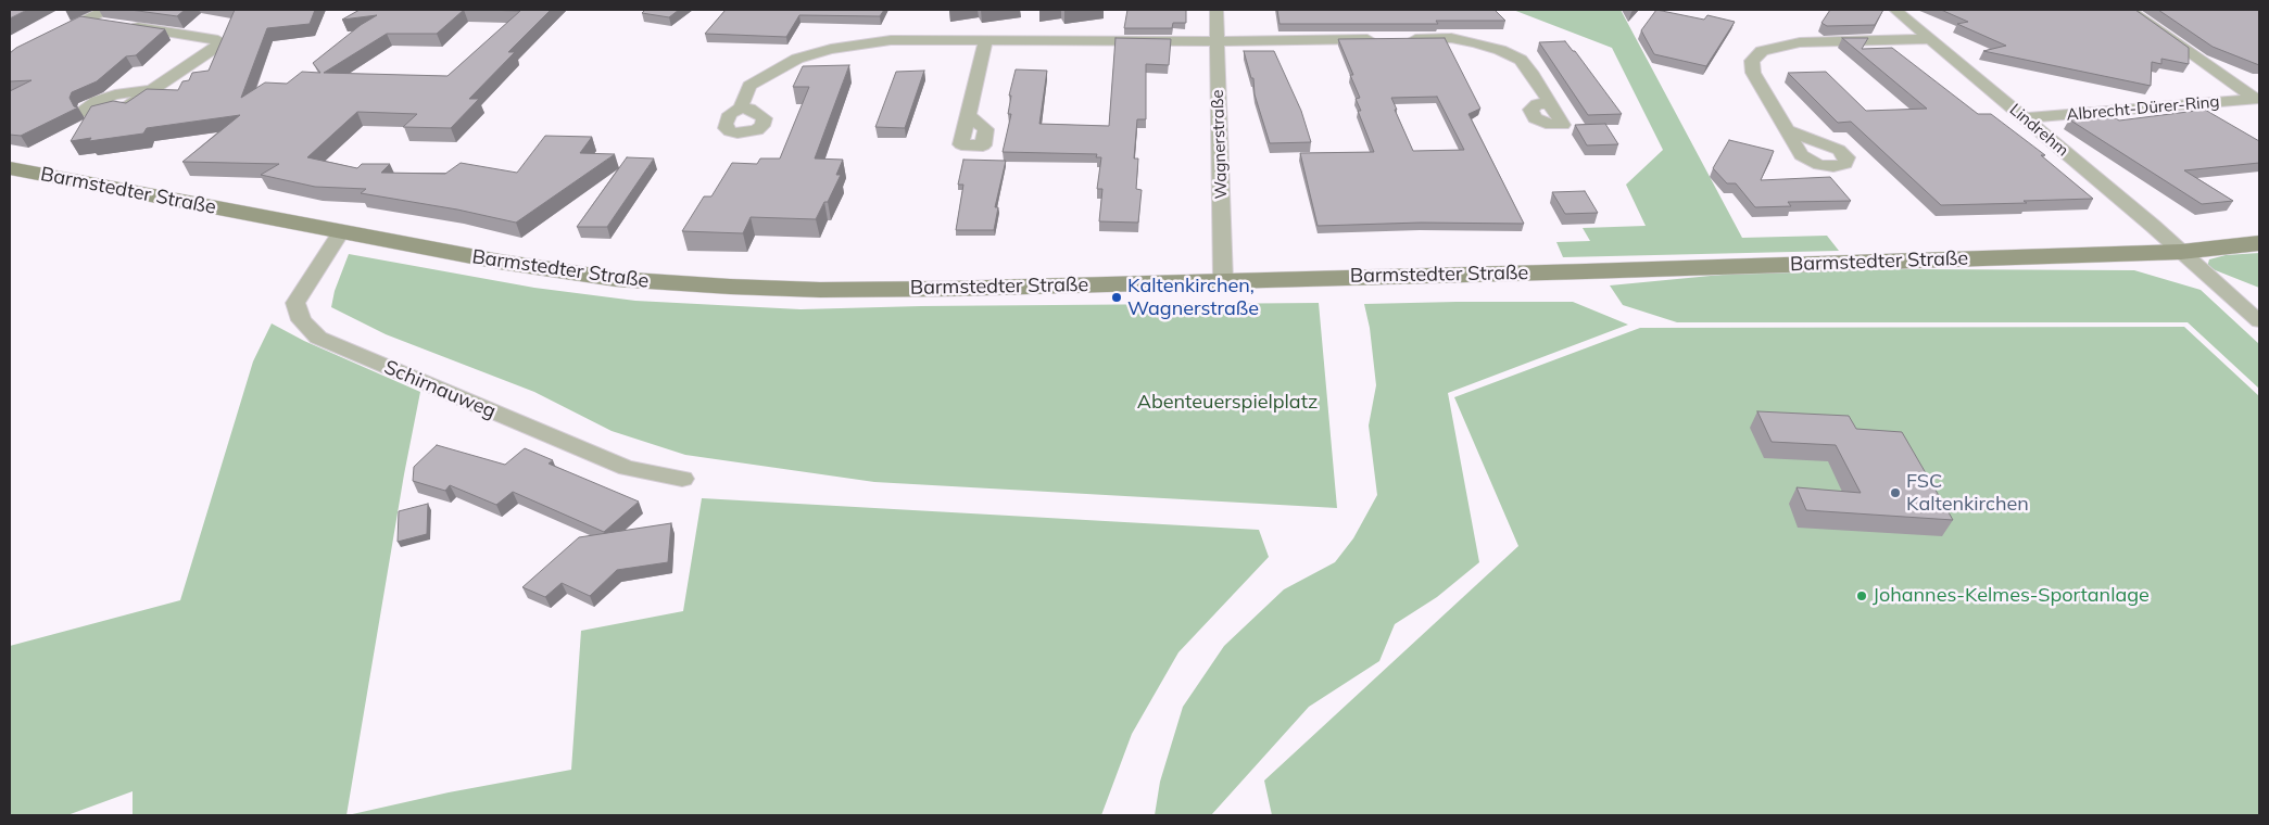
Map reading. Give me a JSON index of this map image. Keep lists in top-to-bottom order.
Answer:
{
  "streets": {
    "main road": ["Barmstedter Straße"],
    "street": [
      "Albrecht-Dürer-Ring",
      "Lindrehm",
      "Wagnerstraße",
      "Schirnauweg"
    ]
  },
  "crossings": [
    ["Albrecht-Dürer-Ring", "Lindrehm"],
    ["Lindrehm", "Barmstedter Straße"],
    ["Wagnerstraße", "Barmstedter Straße"],
    ["Barmstedter Straße", "Schirnauweg"]
  ],
  "parks": ["Abenteuerspielplatz"],
  "places": ["Kaltenkirchen, Wagnerstraße", "FSC Kaltenkirchen", "Johannes-Kelmes-Sportanlage"]
}
